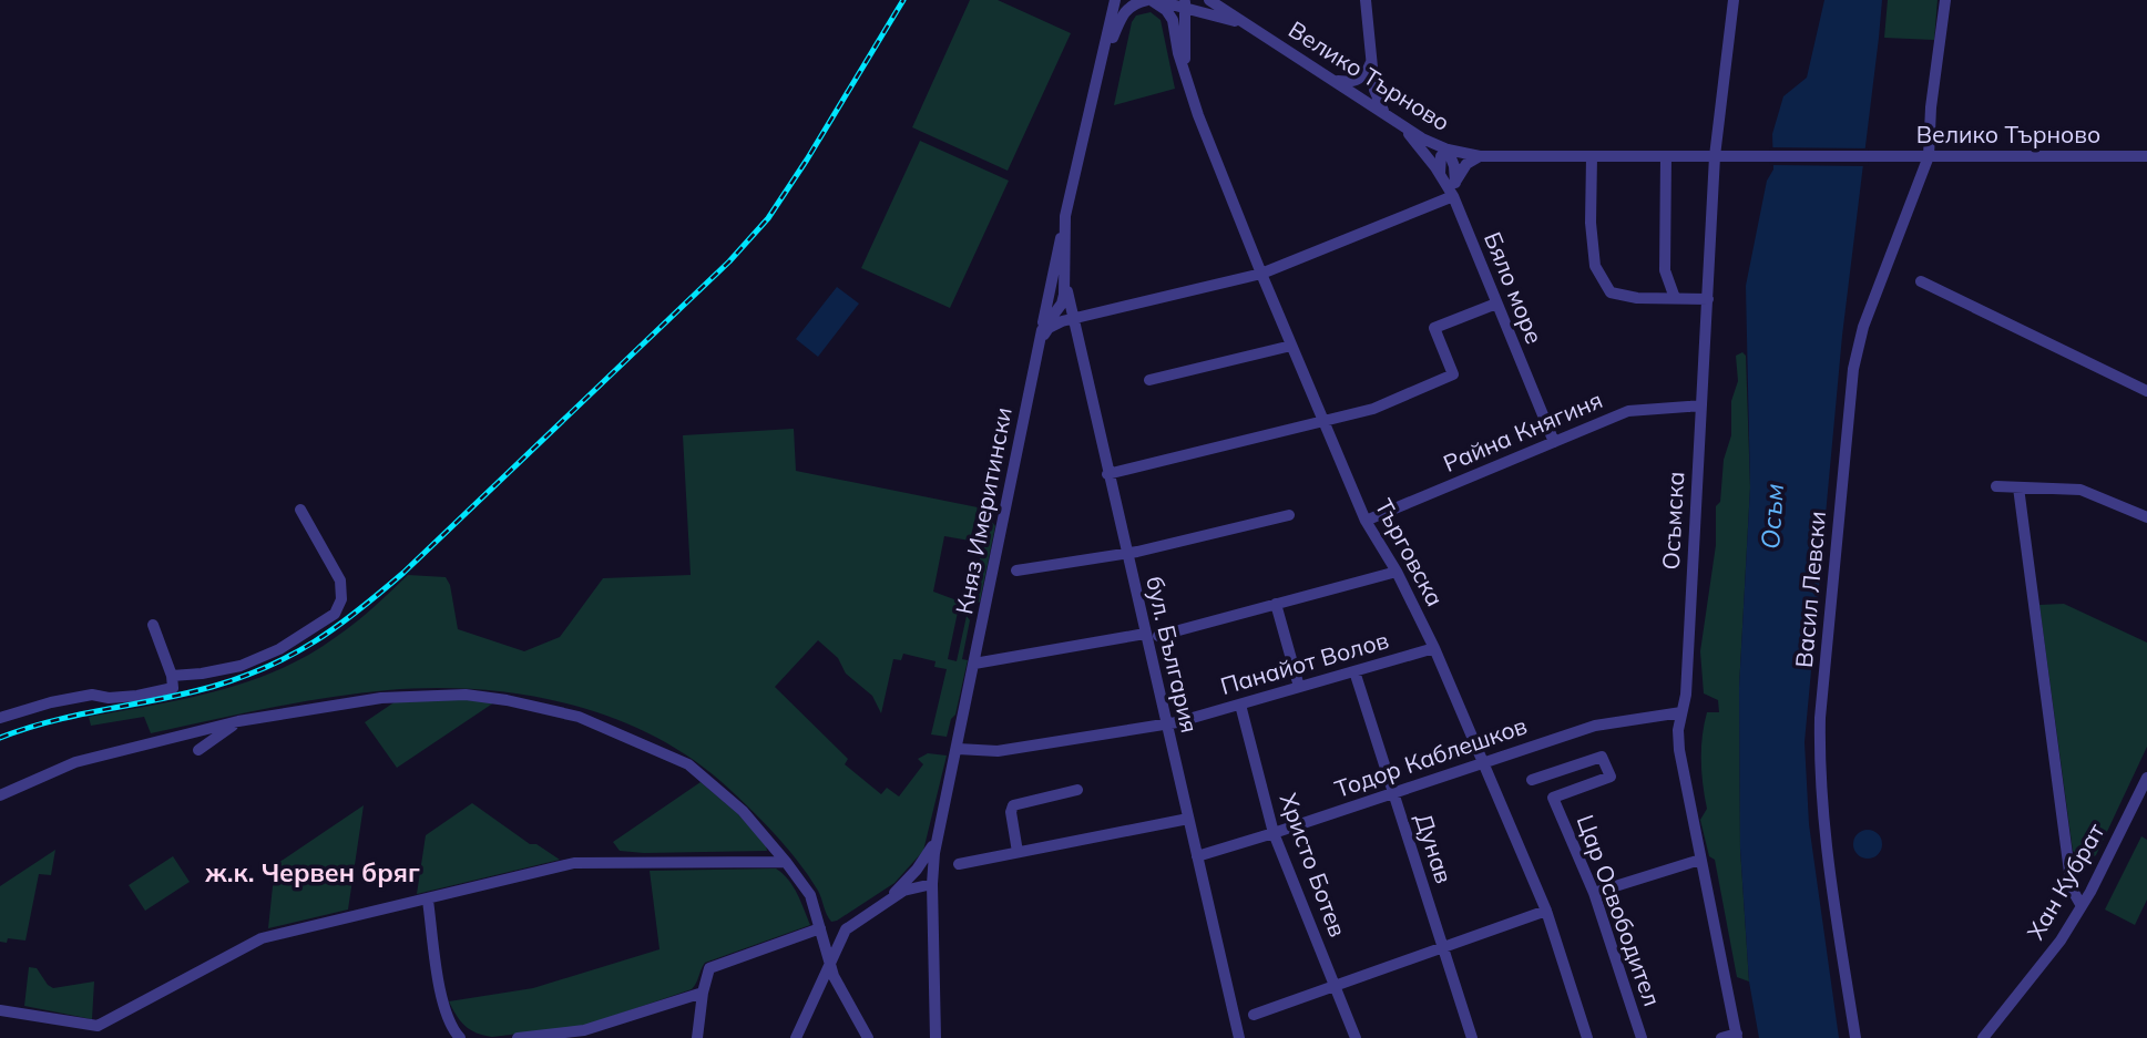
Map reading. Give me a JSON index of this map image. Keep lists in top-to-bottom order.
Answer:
{
  "streets": {
    "street": [
      "Велико Търново",
      "Бяло море",
      "Райна Княгиня",
      "Княз Имеритински",
      "Осъмска",
      "Търговска",
      "Васил Левски",
      "бул. България",
      "Панайот Волов",
      "Тодор Каблешков",
      "Дунав",
      "Христо Ботев",
      "Хан Кубрат",
      "Цар Освободител"
    ]
  },
  "crossings": [
    ["Велико Търново", "Бяло море"],
    ["Велико Търново", "Осъмска"],
    ["Велико Търново", "Васил Левски"],
    ["Бяло море", "Райна Княгиня"],
    ["Райна Княгиня", "Осъмска"],
    ["Райна Княгиня", "Търговска"],
    ["Княз Имеритински", "бул. България"],
    ["Княз Имеритински", "Панайот Волов"],
    ["Осъмска", "Тодор Каблешков"],
    ["Търговска", "Панайот Волов"],
    ["Търговска", "Тодор Каблешков"],
    ["бул. България", "Панайот Волов"],
    ["бул. България", "Тодор Каблешков"],
    ["Панайот Волов", "Дунав"],
    ["Панайот Волов", "Христо Ботев"],
    ["Тодор Каблешков", "Дунав"],
    ["Тодор Каблешков", "Христо Ботев"]
  ],
  "districts": ["ж.к. Червен бряг"],
  "water": ["Осъм"]
}
